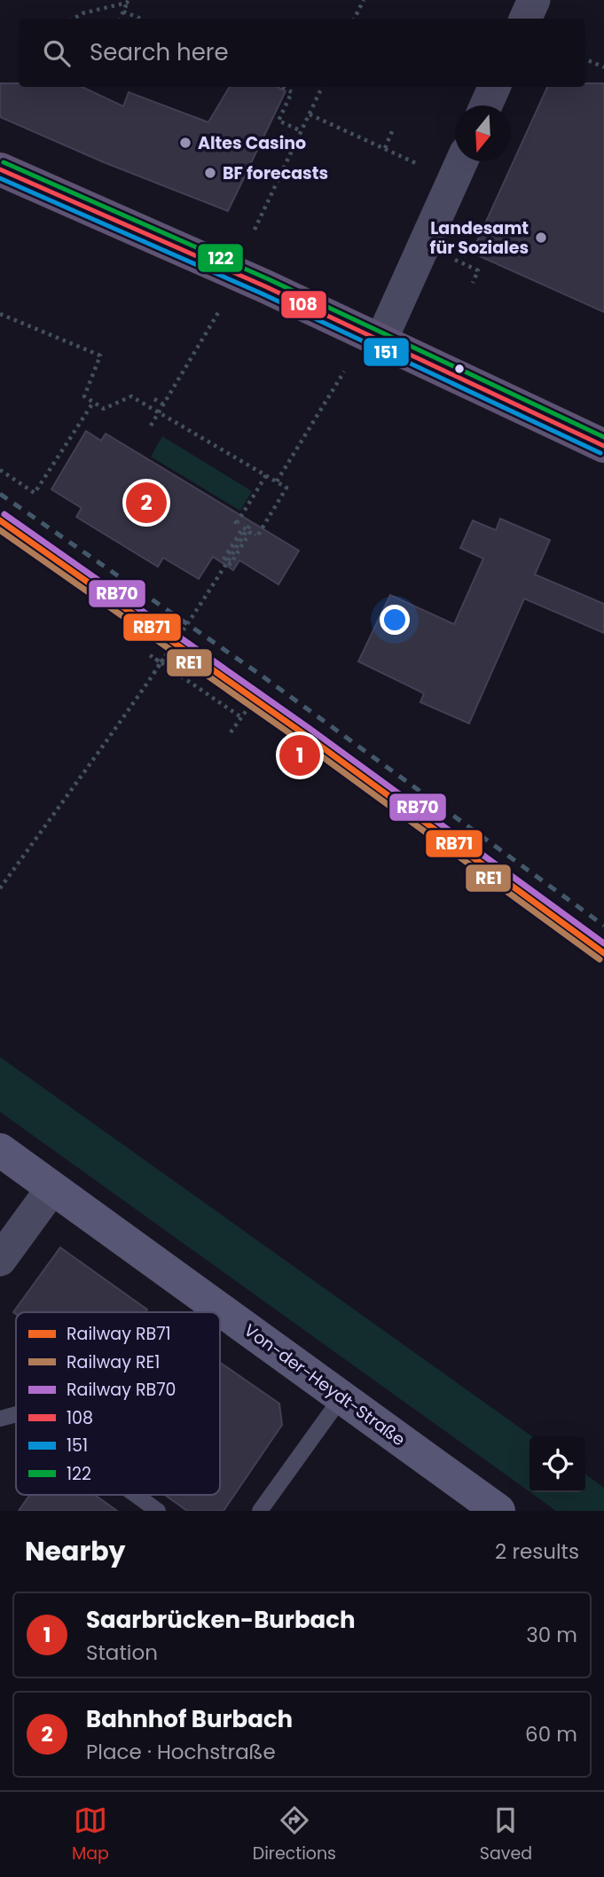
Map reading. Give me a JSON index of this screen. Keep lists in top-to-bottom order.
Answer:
{
  "streets": {
    "main road": ["Von-der-Heydt-Straße"]
  },
  "places": ["Altes Casino", "BF forecasts", "Landesamt für Soziales"],
  "lines": [
    "transit line 122",
    "transit line 108",
    "transit line 151",
    "rail line RB70",
    "rail line RB71",
    "rail line RE1"
  ],
  "legend": [
    "Railway RB71",
    "Railway RE1",
    "Railway RB70",
    "108",
    "151",
    "122"
  ],
  "north": "bottom",
  "page": {
    "search": "Search here",
    "pins": ["2", "1"],
    "heading": ["Nearby", "2 results"],
    "list": [
      {
        "mark": "1",
        "name": "Saarbrücken-Burbach",
        "note": "Station",
        "value": "30 m"
      },
      {
        "mark": "2",
        "name": "Bahnhof Burbach",
        "note": "Place · Hochstraße",
        "value": "60 m"
      }
    ],
    "nav": ["Map", "Directions", "Saved"]
  }
}
